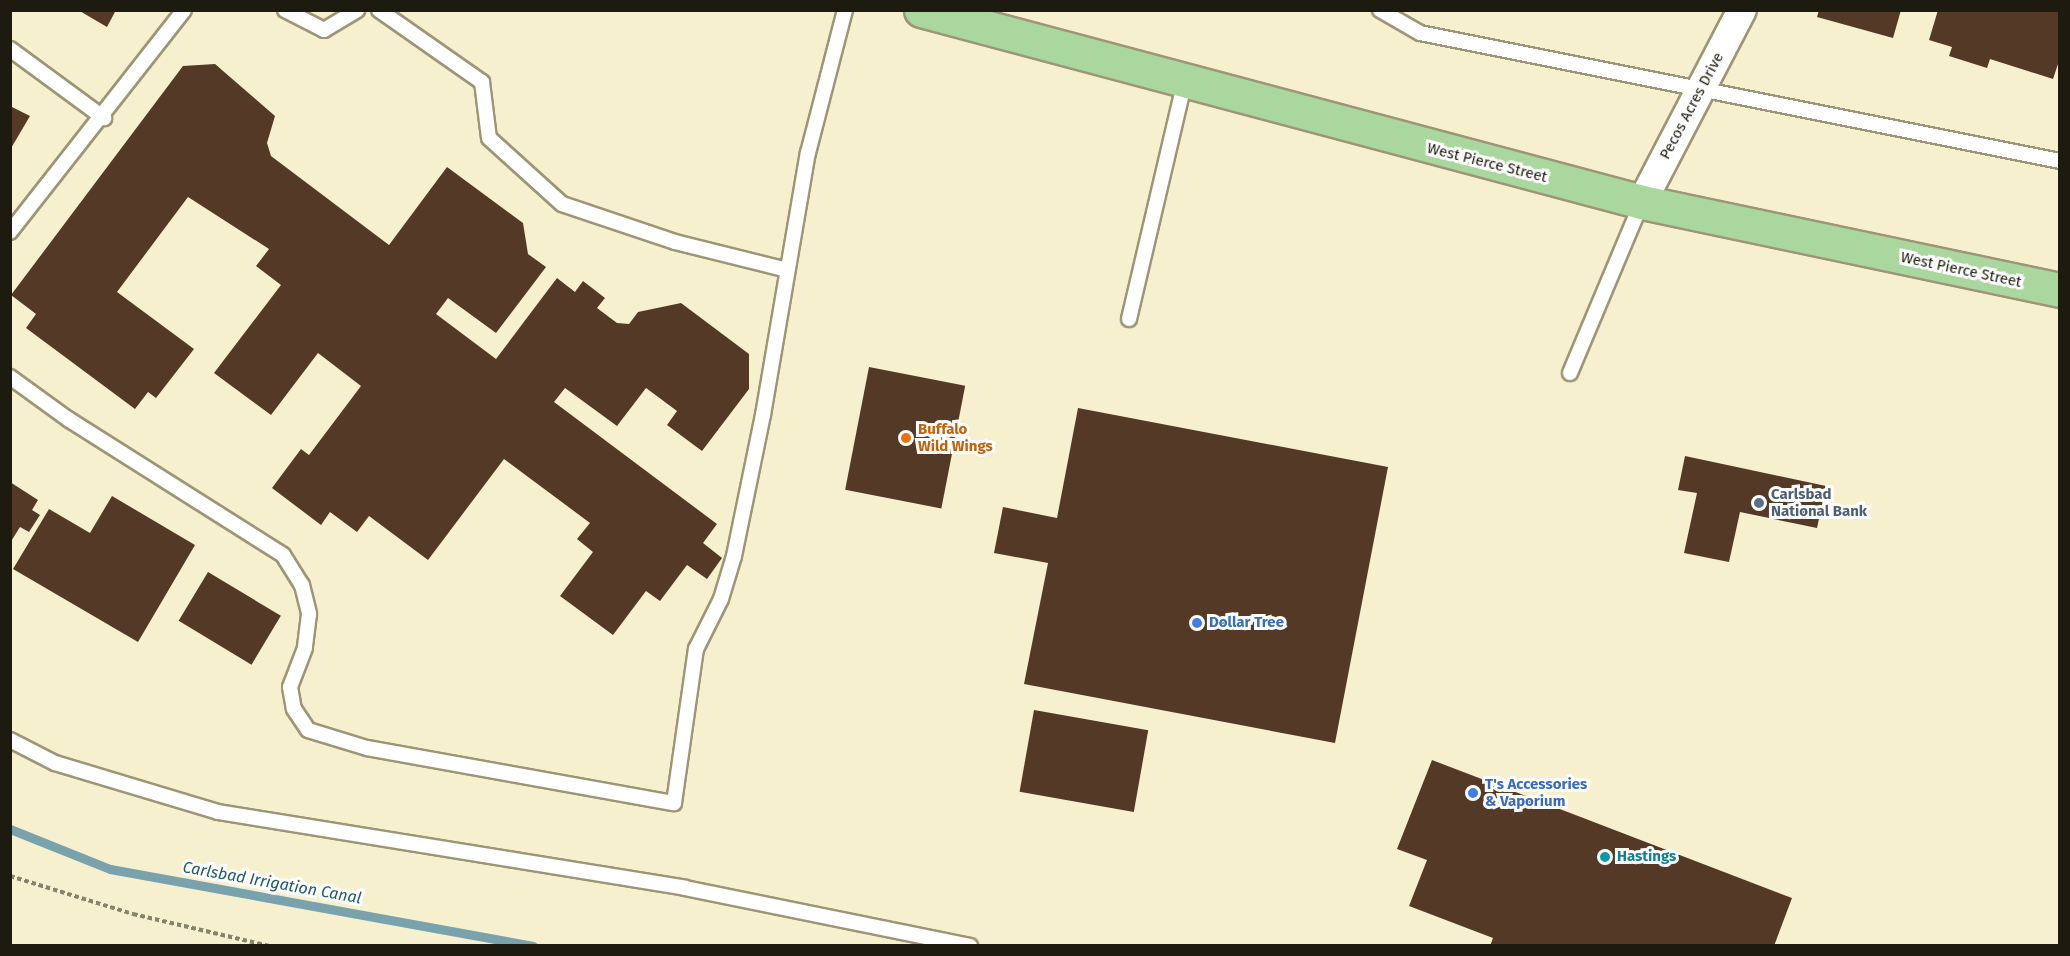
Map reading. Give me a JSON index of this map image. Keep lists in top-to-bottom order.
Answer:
{
  "streets": {
    "highway": ["West Pierce Street"],
    "street": ["Pecos Acres Drive"]
  },
  "crossings": [
    ["Pecos Acres Drive", "West Pierce Street"]
  ],
  "water": ["Carlsbad Irrigation Canal"],
  "places": [
    "Buffalo Wild Wings",
    "Carlsbad National Bank",
    "Dollar Tree",
    "T's Accessories & Vaporium",
    "Hastings"
  ]
}
